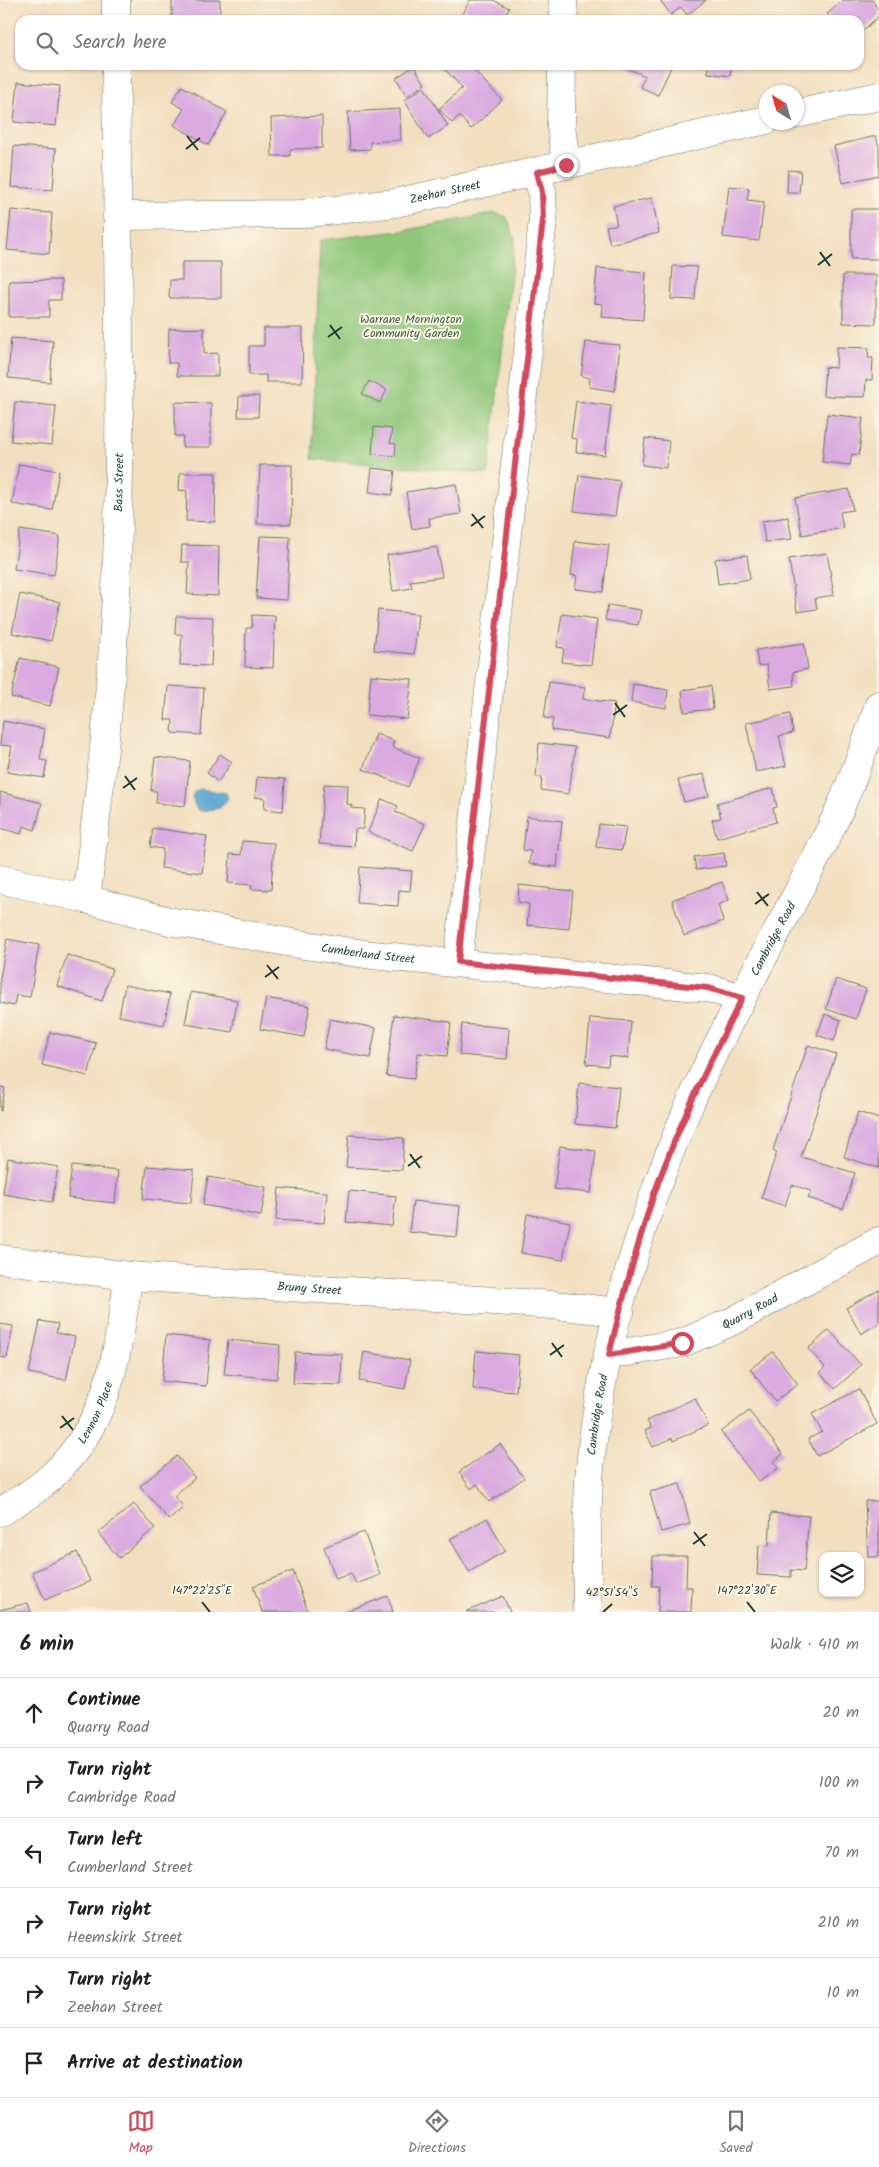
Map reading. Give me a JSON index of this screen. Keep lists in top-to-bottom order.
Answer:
{
  "streets": {
    "street": [
      "Zeehan Street",
      "Bass Street",
      "Cambridge Road",
      "Cumberland Street",
      "Bruny Street",
      "Quarry Road",
      "Lennon Place"
    ]
  },
  "crossings": [
    ["Zeehan Street", "Bass Street"],
    ["Bass Street", "Cumberland Street"],
    ["Cambridge Road", "Cumberland Street"],
    ["Cambridge Road", "Bruny Street"],
    ["Cambridge Road", "Quarry Road"],
    ["Bruny Street", "Lennon Place"]
  ],
  "parks": ["Warrane Mornington Community Garden"],
  "north": "top left",
  "page": {
    "search": "Search here",
    "heading": ["6 min", "Walk · 410 m"],
    "list": [
      ["Continue", "Quarry Road", "20 m"],
      ["Turn right", "Cambridge Road", "100 m"],
      ["Turn left", "Cumberland Street", "70 m"],
      ["Turn right", "Heemskirk Street", "210 m"],
      ["Turn right", "Zeehan Street", "10 m"],
      "Arrive at destination"
    ],
    "nav": ["Map", "Directions", "Saved"]
  },
  "coordinates": ["147°22'25\"E", "147°22'30\"E", "42°51'54\"S"]
}
